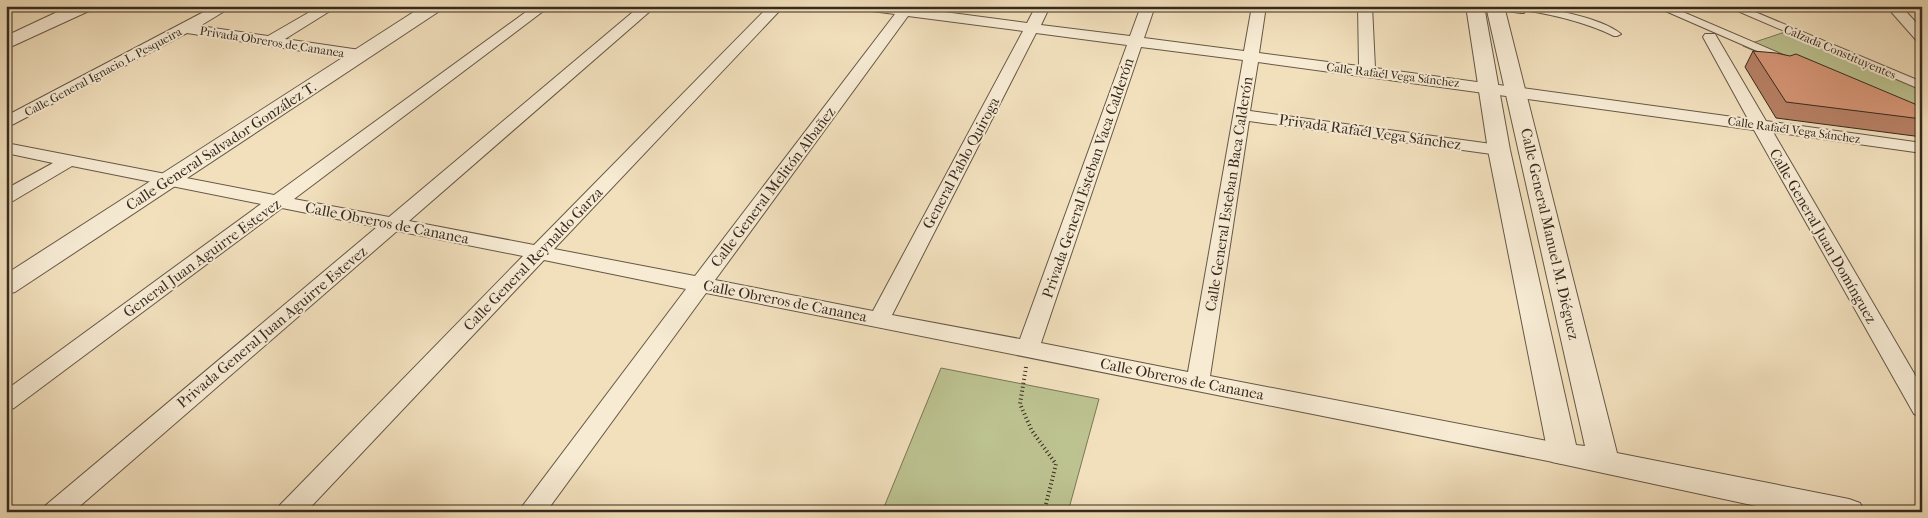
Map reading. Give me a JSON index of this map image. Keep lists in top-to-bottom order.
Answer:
{
  "streets": {
    "street": [
      "Privada Obreros de Cananea",
      "Calzada Constituyentes",
      "Calle General Ignacio L. Pesqueira",
      "Calle Rafaél Vega Sánchez",
      "Privada Rafaél Vega Sánchez",
      "Calle General Salvador González T.",
      "General Pablo Quiroga",
      "Privada General Esteban Vaca Calderón",
      "Calle General Melitón Albañez",
      "Calle General Esteban Baca Calderón",
      "Calle Obreros de Cananea",
      "Calle General Manuel M. Diéguez",
      "Calle General Juan Domínguez",
      "General Juan Aguirre Estevez",
      "Calle General Reynaldo Garza",
      "Privada General Juan Aguirre Estevez"
    ]
  },
  "crossings": [
    ["Privada Obreros de Cananea", "Calle General Ignacio L. Pesqueira"],
    ["Privada Obreros de Cananea", "Calle General Salvador González T."],
    ["Calle Rafaél Vega Sánchez", "General Pablo Quiroga"],
    ["Calle Rafaél Vega Sánchez", "Privada General Esteban Vaca Calderón"],
    ["Calle Rafaél Vega Sánchez", "Calle General Melitón Albañez"],
    ["Calle Rafaél Vega Sánchez", "Calle General Esteban Baca Calderón"],
    ["Calle Rafaél Vega Sánchez", "Calle General Manuel M. Diéguez"],
    ["Calle Rafaél Vega Sánchez", "Calle General Juan Domínguez"],
    ["Privada Rafaél Vega Sánchez", "Calle General Esteban Baca Calderón"],
    ["Privada Rafaél Vega Sánchez", "Calle General Manuel M. Diéguez"],
    ["Calle General Salvador González T.", "Calle Obreros de Cananea"],
    ["General Pablo Quiroga", "Calle Obreros de Cananea"],
    ["Privada General Esteban Vaca Calderón", "Calle Obreros de Cananea"],
    ["Calle General Melitón Albañez", "Calle Obreros de Cananea"],
    ["Calle General Esteban Baca Calderón", "Calle Obreros de Cananea"],
    ["Calle Obreros de Cananea", "Calle General Manuel M. Diéguez"],
    ["Calle Obreros de Cananea", "General Juan Aguirre Estevez"],
    ["Calle Obreros de Cananea", "Calle General Reynaldo Garza"],
    ["Calle Obreros de Cananea", "Privada General Juan Aguirre Estevez"]
  ]
}
